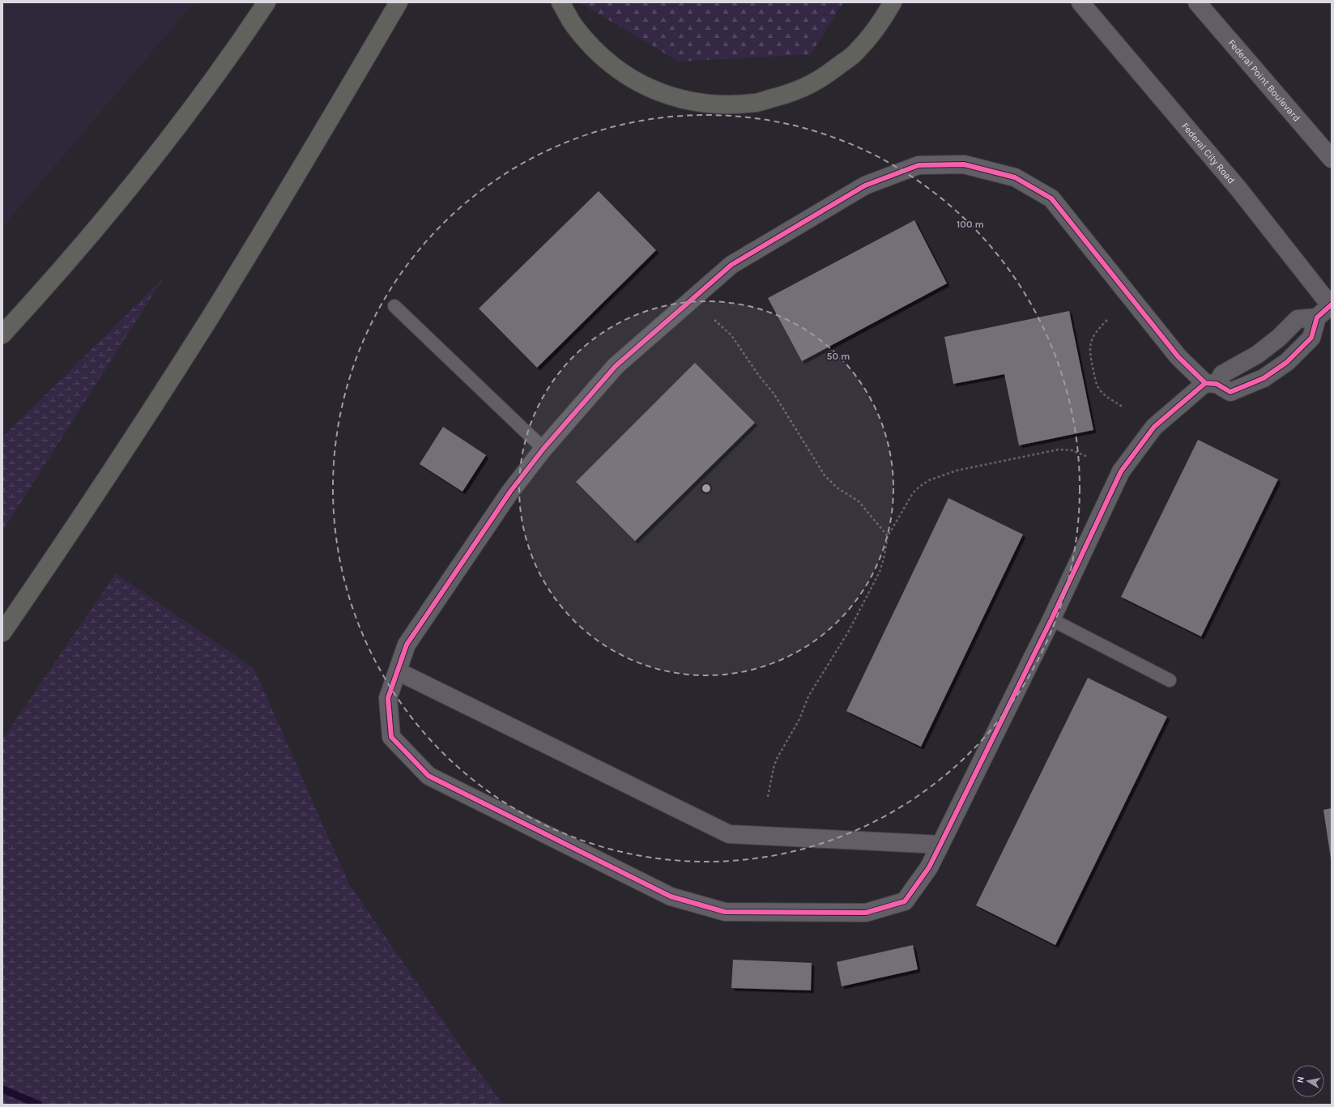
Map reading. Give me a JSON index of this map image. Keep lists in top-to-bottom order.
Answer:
{
  "streets": {
    "street": ["Federal Point Boulevard", "Federal City Road"]
  },
  "north": "left",
  "rings": ["100 m", "50 m"]
}
